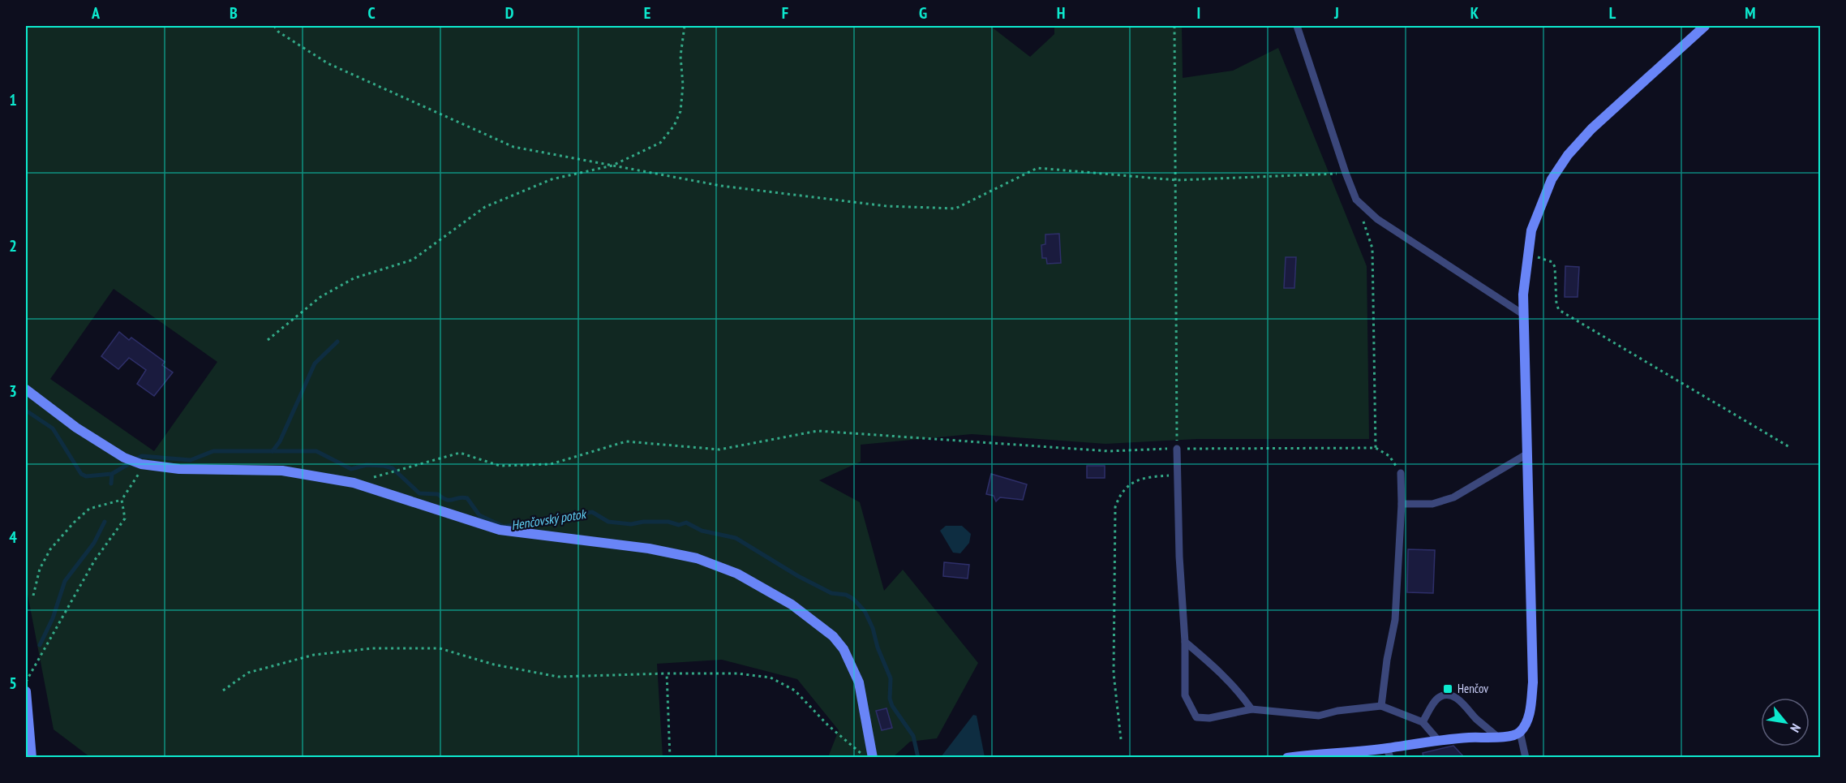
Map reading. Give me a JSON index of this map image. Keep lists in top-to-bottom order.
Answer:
{
  "water": ["Henčovský potok"],
  "places": {
    "transit": ["Henčov"]
  },
  "north": "bottom right",
  "grid": {
    "columns": [
      "A",
      "B",
      "C",
      "D",
      "E",
      "F",
      "G",
      "H",
      "I",
      "J",
      "K",
      "L",
      "M"
    ],
    "rows": [
      "1",
      "2",
      "3",
      "4",
      "5"
    ]
  }
}
